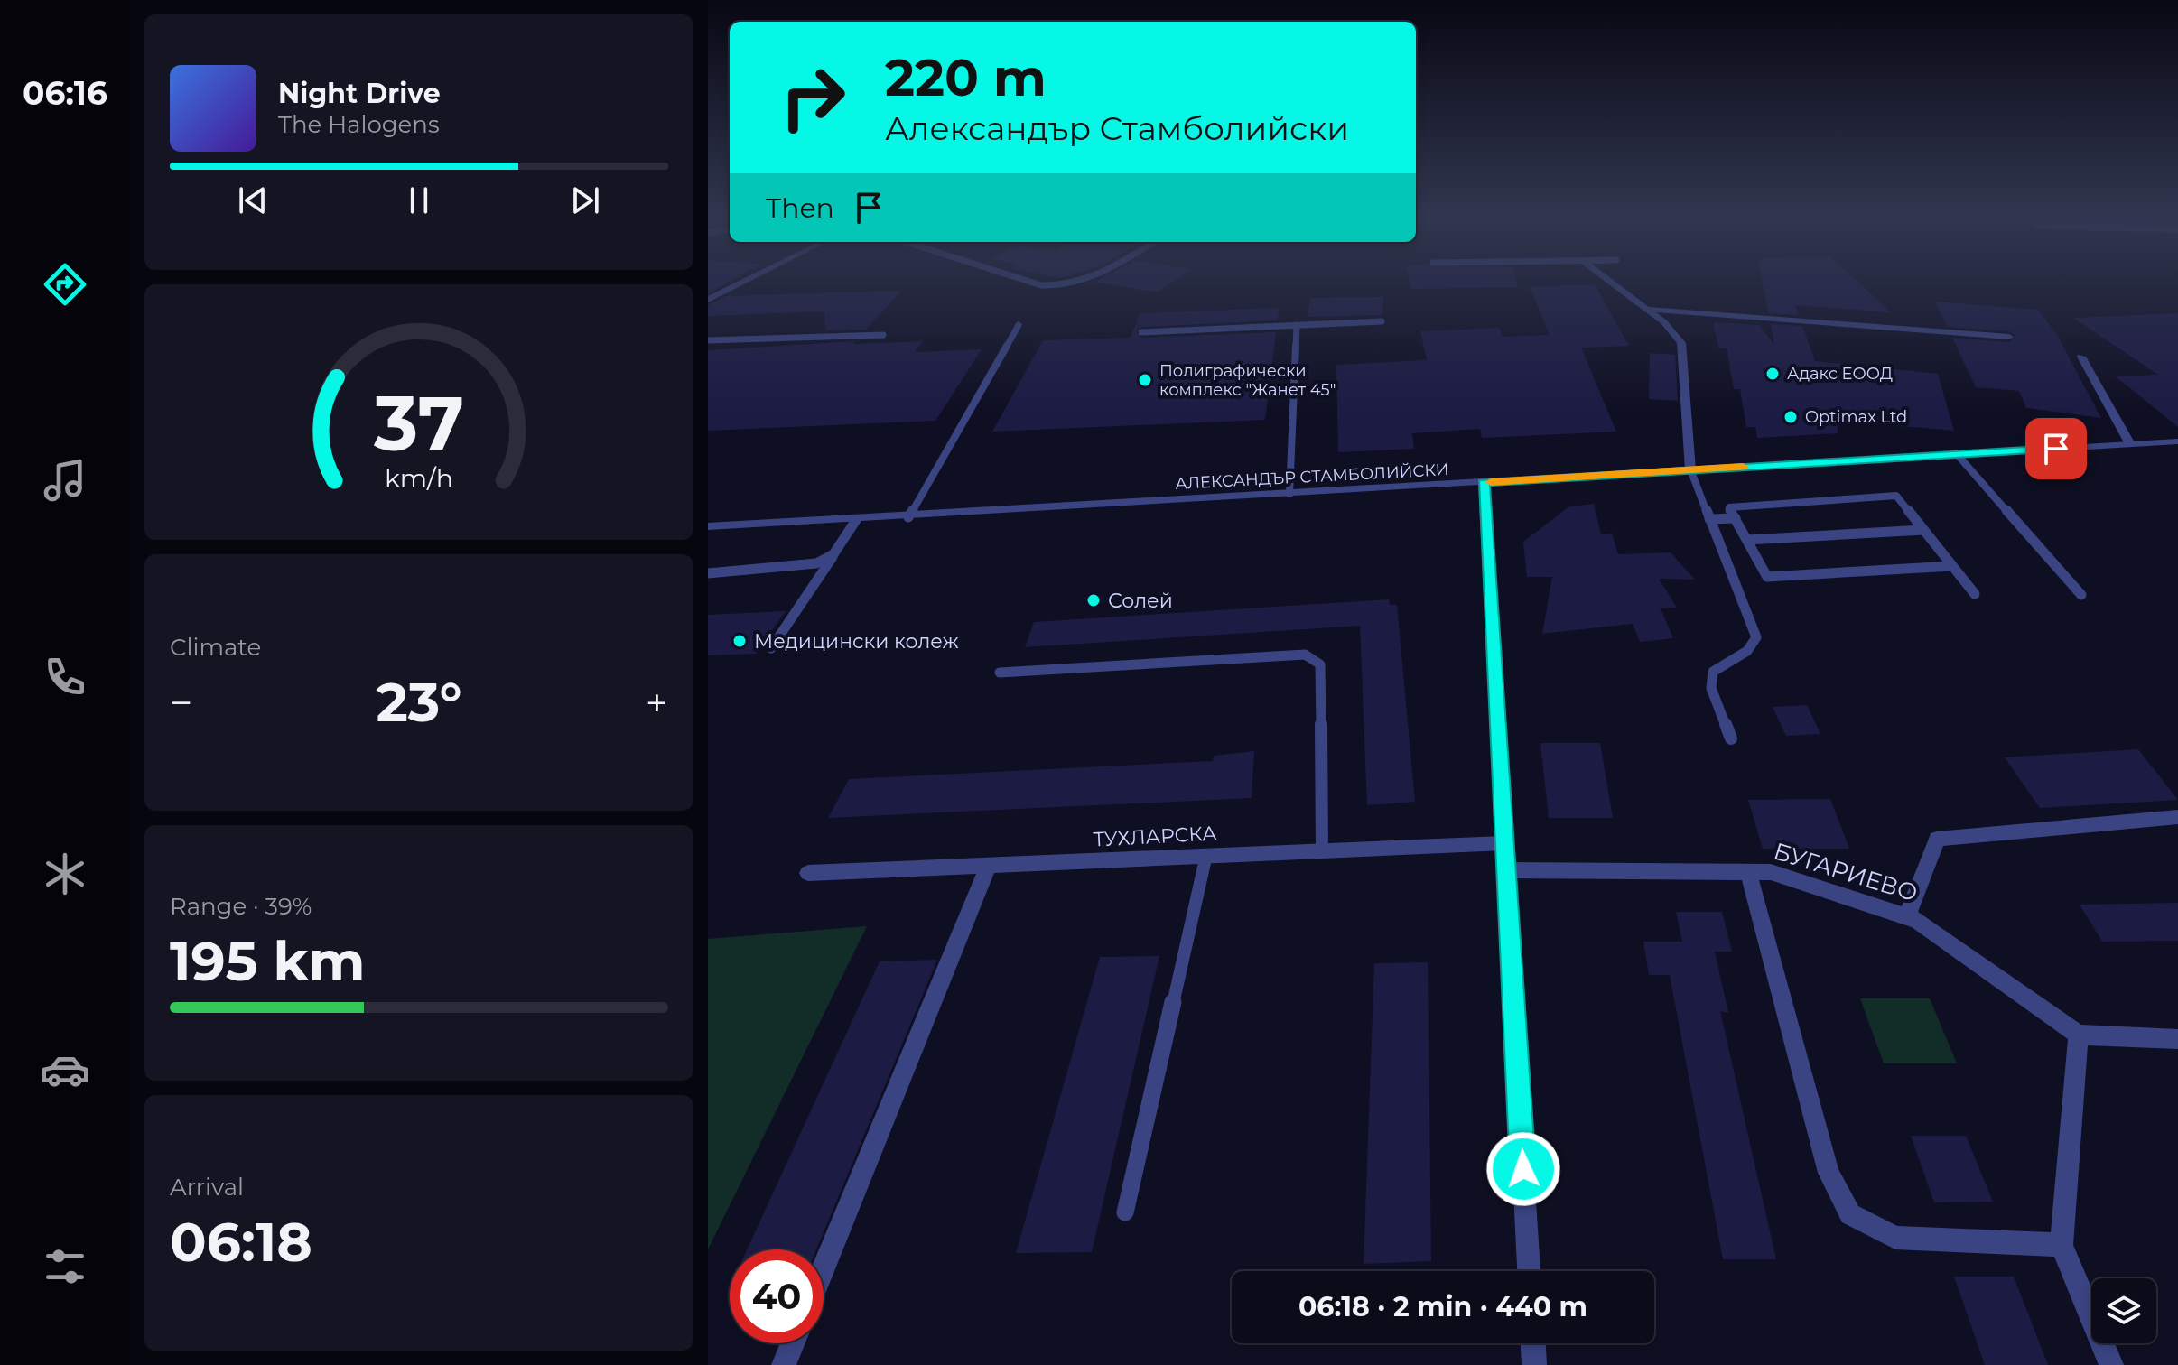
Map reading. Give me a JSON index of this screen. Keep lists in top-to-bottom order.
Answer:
{
  "streets": {
    "street": ["АЛЕКСАНДЪР СТАМБОЛИЙСКИ", "ТУХЛАРСКА", "БУГАРИЕВО"]
  },
  "places": [
    "Адакс ЕООД",
    "Полиграфически комплекс \"Жанет 45\"",
    "Optimax Ltd",
    "Солей",
    "Медицински колеж"
  ],
  "page": {
    "tabs": "06:16",
    "turn": ["220 m", "Александър Стамболийски"],
    "song": ["Night Drive", "The Halogens"],
    "then": "Then",
    "tile": [
      "Climate",
      ["Range · 39%", "195 km"],
      ["Arrival", "06:18"]
    ],
    "heat": ["−", "23°", "+"],
    "limit": "40",
    "trip": "06:18 · 2 min · 440 m",
    "gauge": ["37", "km/h"]
  }
}
